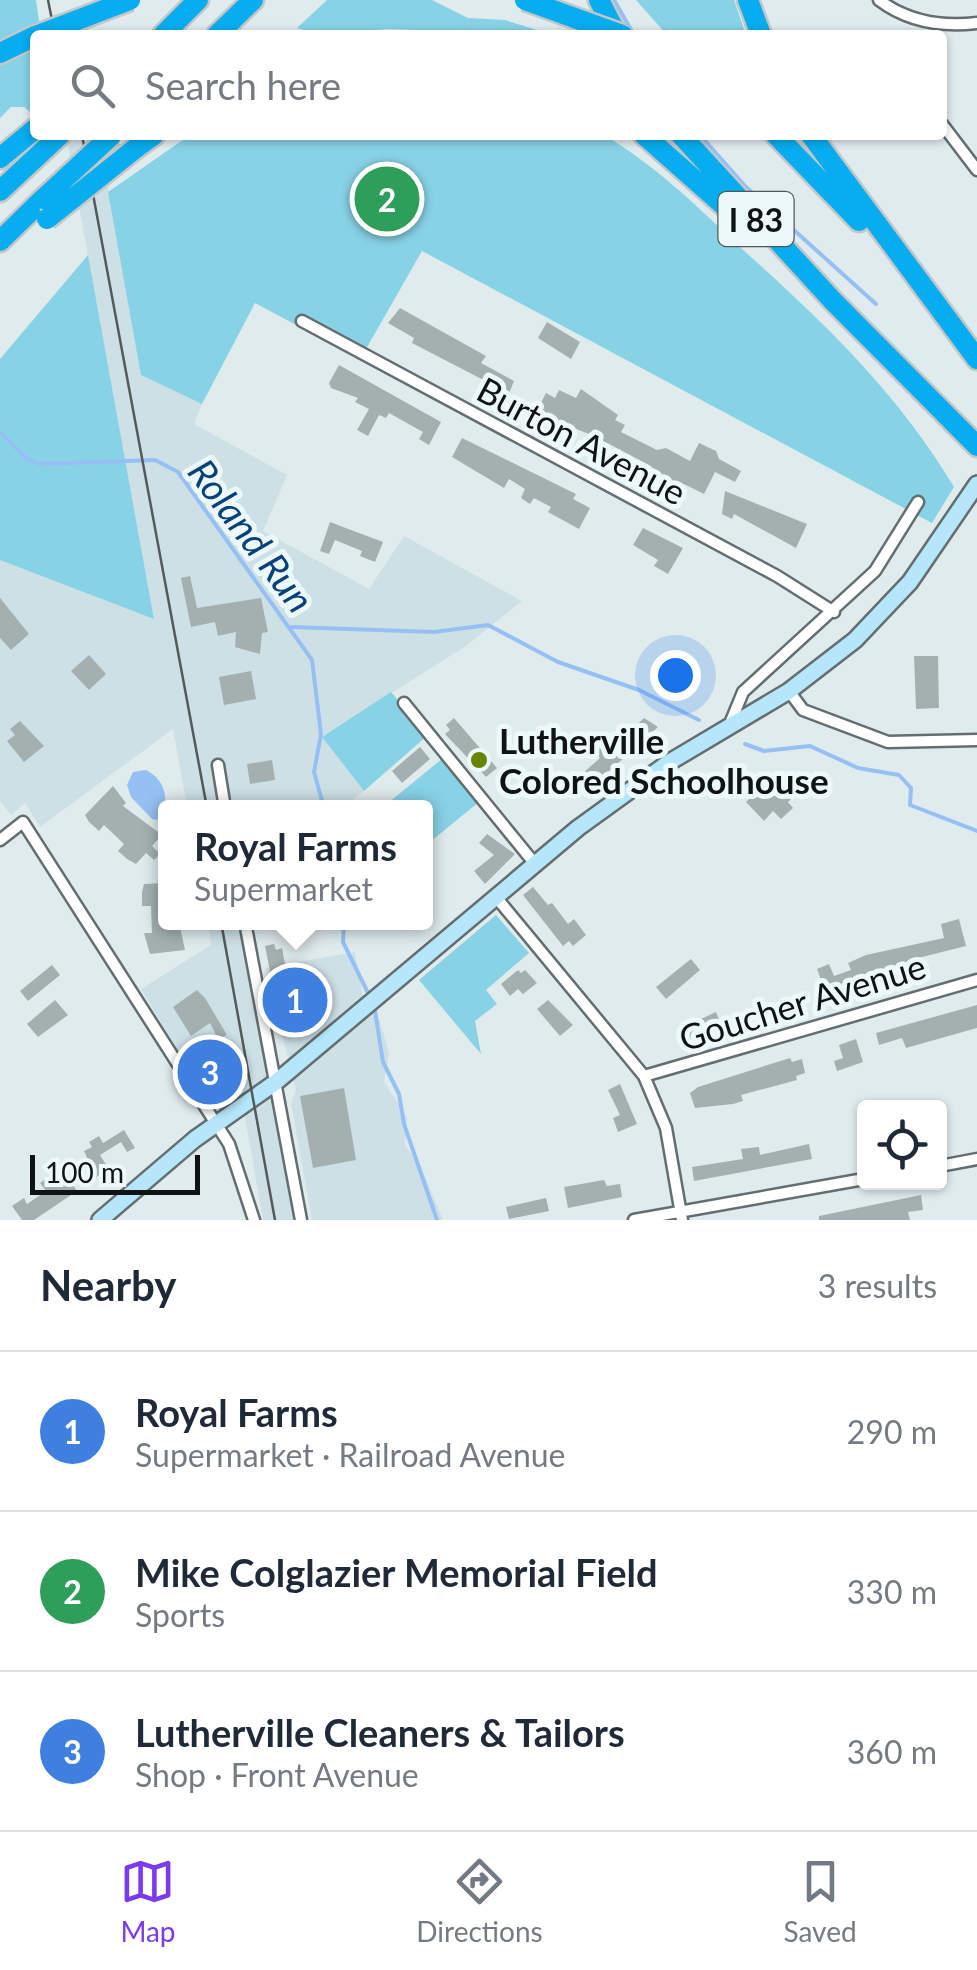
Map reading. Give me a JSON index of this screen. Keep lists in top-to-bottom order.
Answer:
{
  "streets": {
    "highway": ["I 83"],
    "street": ["Burton Avenue", "Goucher Avenue"]
  },
  "water": ["Roland Run"],
  "places": ["Lutherville Colored Schoolhouse"],
  "scale_bar": "100 m",
  "page": {
    "search": "Search here",
    "pins": ["2", "1", "3"],
    "popup": ["Royal Farms", "Supermarket"],
    "scale": "100 m",
    "heading": ["Nearby", "3 results"],
    "list": [
      {
        "mark": "1",
        "name": "Royal Farms",
        "note": "Supermarket · Railroad Avenue",
        "value": "290 m"
      },
      {
        "mark": "2",
        "name": "Mike Colglazier Memorial Field",
        "note": "Sports",
        "value": "330 m"
      },
      {
        "mark": "3",
        "name": "Lutherville Cleaners & Tailors",
        "note": "Shop · Front Avenue",
        "value": "360 m"
      }
    ],
    "nav": ["Map", "Directions", "Saved"]
  }
}
